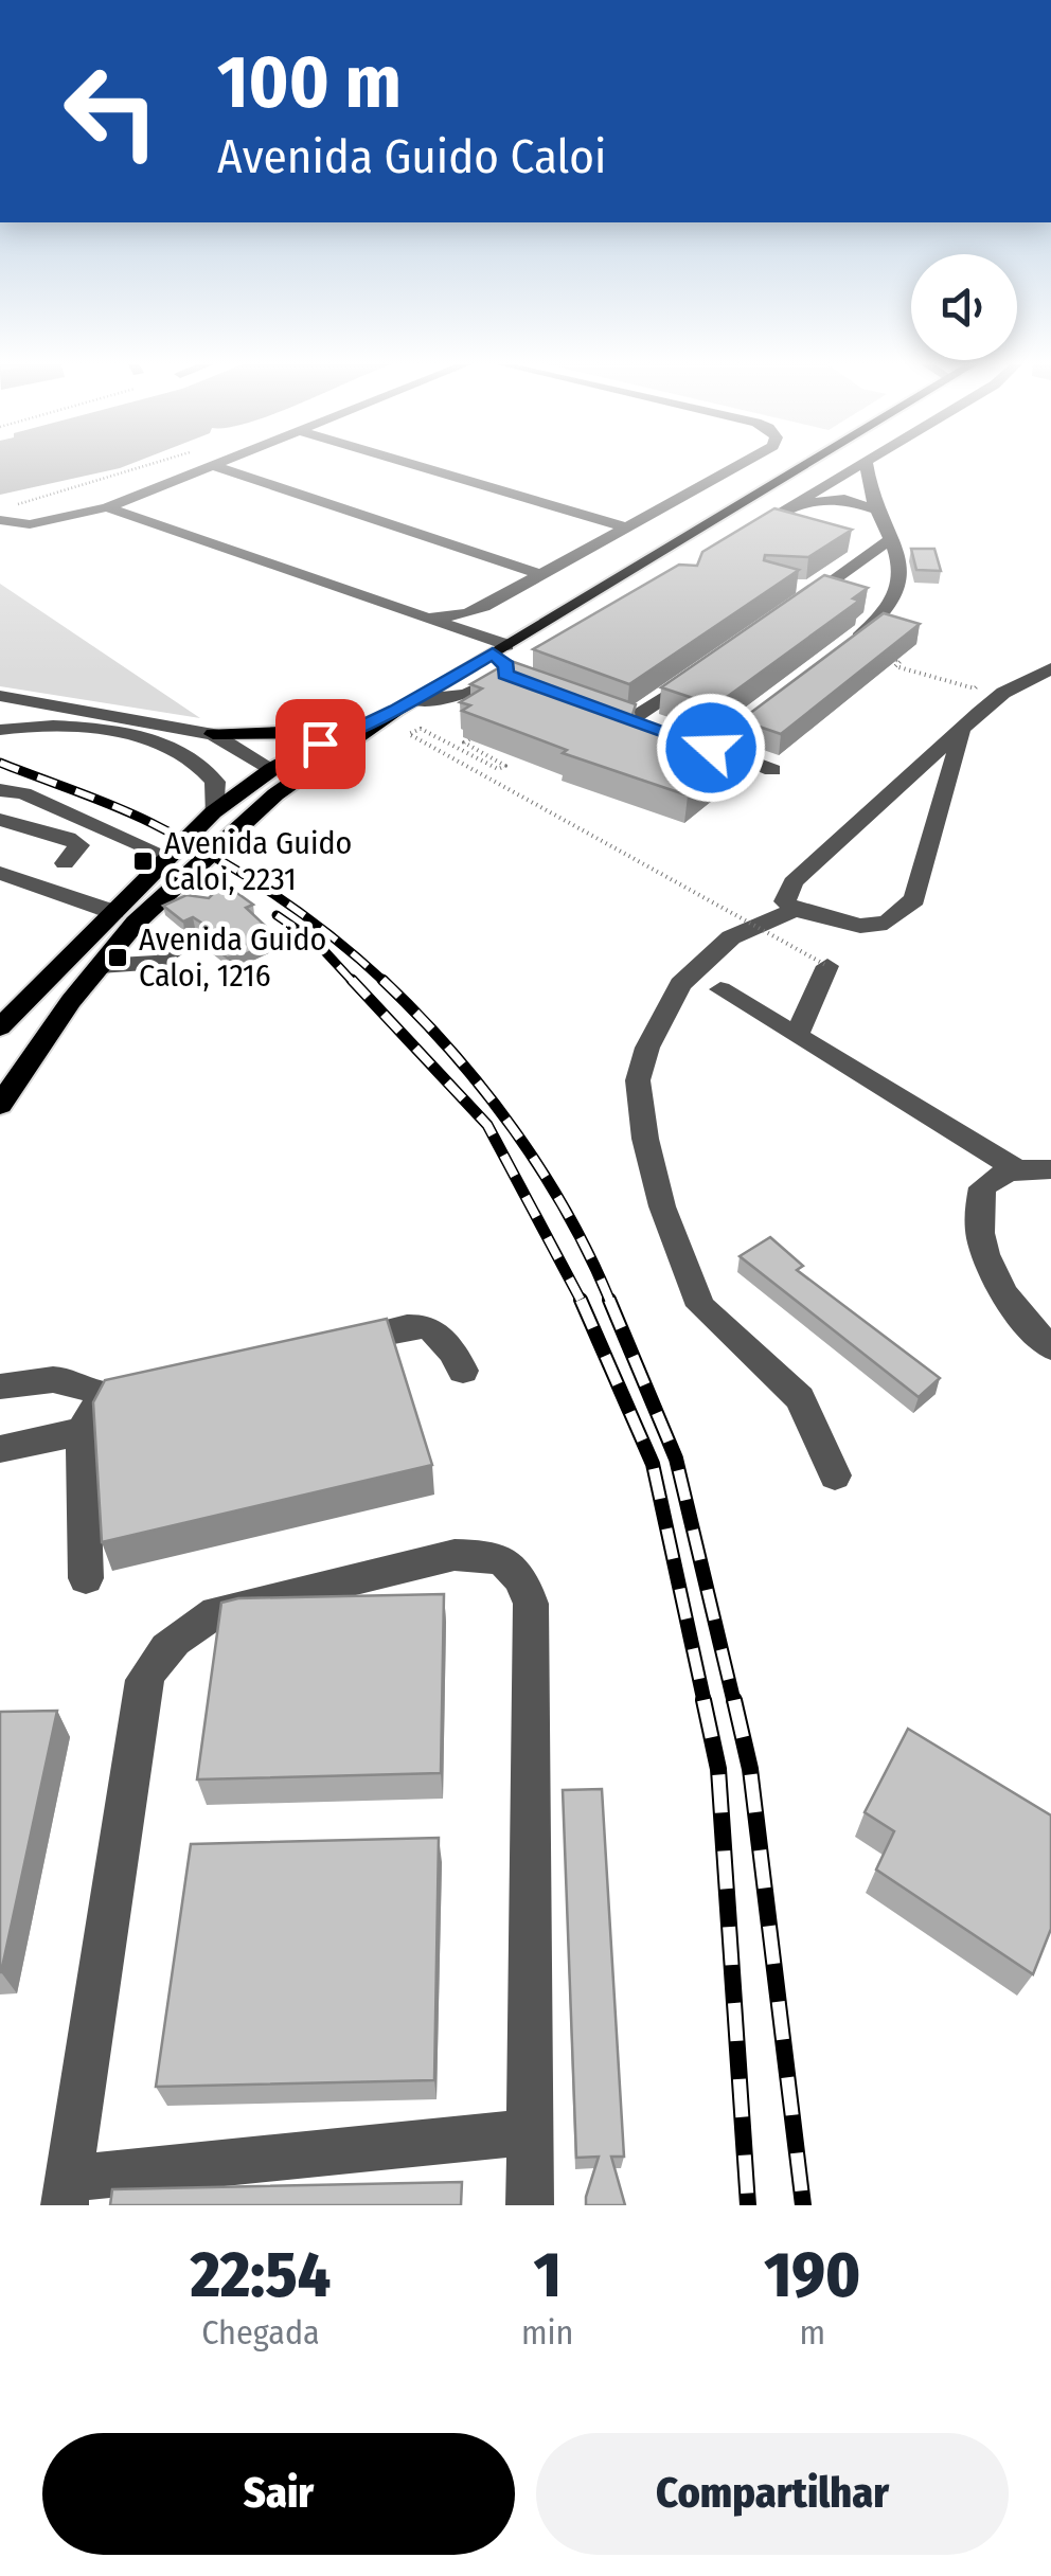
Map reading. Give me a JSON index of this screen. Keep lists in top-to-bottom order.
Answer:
{
  "places": {
    "transit": ["Avenida Guido Caloi, 2231", "Avenida Guido Caloi, 1216"]
  },
  "page": {
    "turn": ["100 m", "Avenida Guido Caloi"],
    "eta": [
      "22:54",
      "Chegada",
      "1",
      "min",
      "190",
      "m"
    ],
    "buttons": ["Sair", "Compartilhar"]
  }
}
